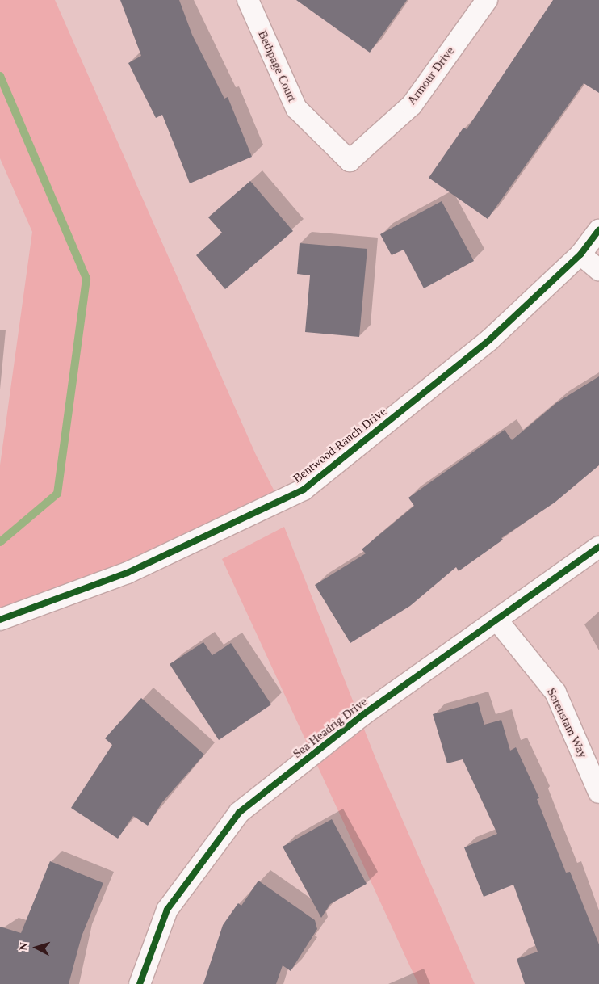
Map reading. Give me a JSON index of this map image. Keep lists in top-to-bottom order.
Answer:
{
  "streets": {
    "street": [
      "Bethpage Court",
      "Armour Drive",
      "Bentwood Ranch Drive",
      "Sorenstam Way",
      "Sea Headrig Drive"
    ]
  },
  "crossings": [
    ["Bethpage Court", "Armour Drive"],
    ["Sorenstam Way", "Sea Headrig Drive"]
  ],
  "north": "left"
}
